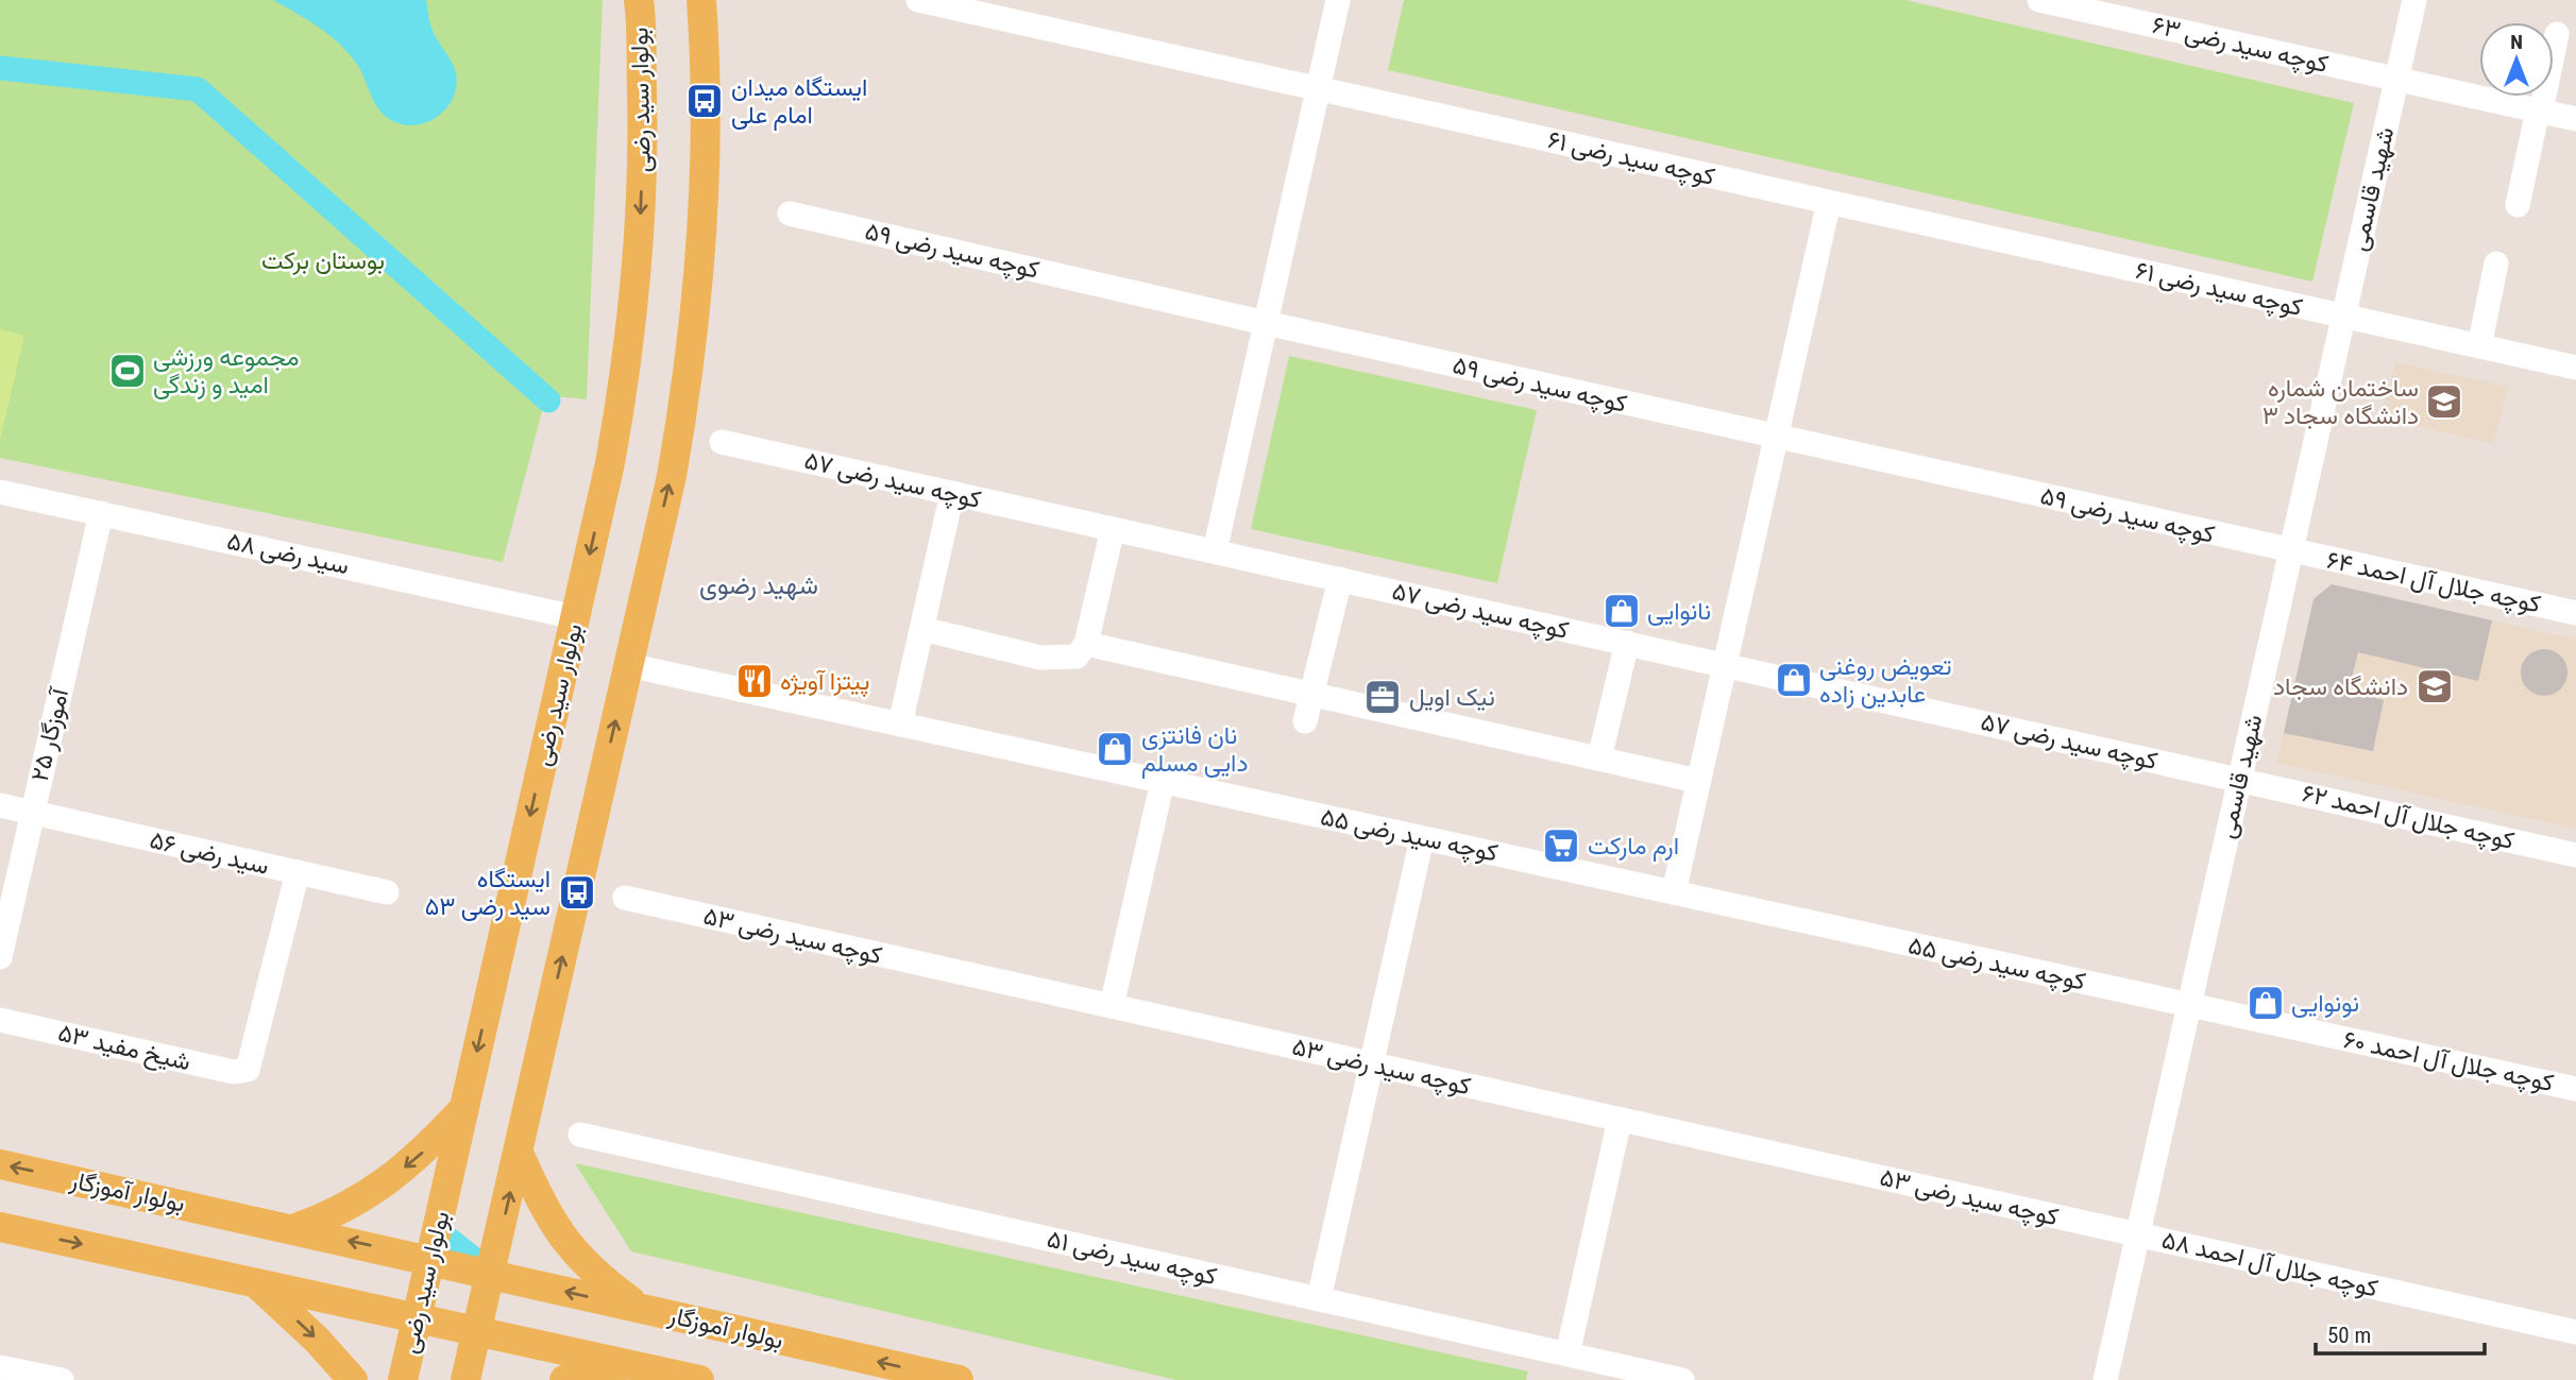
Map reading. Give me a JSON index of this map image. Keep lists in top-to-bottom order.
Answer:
{
  "streets": {
    "main road": ["بولوار سید رضی", "بولوار آموزگار"],
    "street": [
      "کوچه سید رضی ۶۳",
      "کوچه سید رضی ۶۱",
      "شهید قاسمی",
      "کوچه سید رضی ۵۹",
      "کوچه سید رضی ۵۷",
      "سید رضی ۵۸",
      "کوچه جلال آل احمد ۶۴",
      "آموزگار ۲۵",
      "کوچه جلال آل احمد ۶۲",
      "کوچه سید رضی ۵۵",
      "سید رضی ۵۶",
      "کوچه سید رضی ۵۳",
      "شیخ مفید ۵۳",
      "کوچه جلال آل احمد ۶۰",
      "کوچه سید رضی ۵۱",
      "کوچه جلال آل احمد ۵۸"
    ]
  },
  "crossings": [
    ["کوچه سید رضی ۶۳", "شهید قاسمی"],
    ["بولوار سید رضی", "سید رضی ۵۸"],
    ["بولوار سید رضی", "بولوار آموزگار"],
    ["کوچه سید رضی ۶۱", "شهید قاسمی"],
    ["شهید قاسمی", "کوچه سید رضی ۵۹"],
    ["شهید قاسمی", "کوچه سید رضی ۵۷"],
    ["شهید قاسمی", "کوچه جلال آل احمد ۶۴"],
    ["شهید قاسمی", "کوچه جلال آل احمد ۶۲"],
    ["شهید قاسمی", "کوچه سید رضی ۵۵"],
    ["شهید قاسمی", "کوچه سید رضی ۵۳"],
    ["شهید قاسمی", "کوچه جلال آل احمد ۶۰"],
    ["شهید قاسمی", "کوچه جلال آل احمد ۵۸"],
    ["کوچه سید رضی ۵۹", "کوچه جلال آل احمد ۶۴"],
    ["کوچه سید رضی ۵۷", "کوچه جلال آل احمد ۶۲"],
    ["سید رضی ۵۸", "آموزگار ۲۵"],
    ["آموزگار ۲۵", "سید رضی ۵۶"],
    ["کوچه سید رضی ۵۵", "کوچه جلال آل احمد ۶۰"],
    ["سید رضی ۵۶", "شیخ مفید ۵۳"],
    ["کوچه سید رضی ۵۳", "کوچه جلال آل احمد ۵۸"]
  ],
  "districts": ["شهید رضوی"],
  "parks": ["بوستان برکت"],
  "places": {
    "bus stop": ["ایستگاه میدان امام علی", "ایستگاه سید رضی ۵۳"],
    "sports": ["مجموعه ورزشی امید و زندگی"],
    "school or university": ["ساختمان شماره ۳ دانشگاه سجاد", "دانشگاه سجاد"],
    "shop": [
      "نانوایی",
      "تعویض روغنی عابدین زاده",
      "نان فانتزی دایی مسلم",
      "نونوایی"
    ],
    "restaurant": ["پیتزا آویژه"],
    "office": ["نیک اویل"],
    "supermarket": ["ارم مارکت"]
  },
  "scale_bar": "50 m",
  "north": "top"
}
